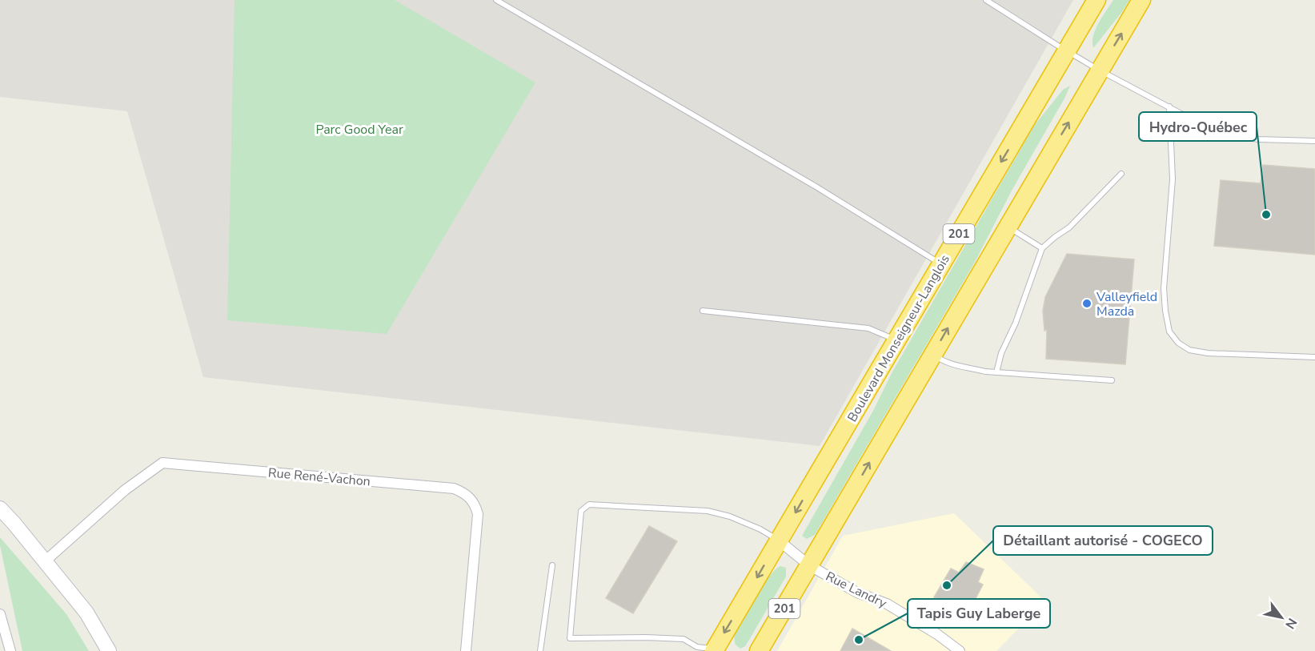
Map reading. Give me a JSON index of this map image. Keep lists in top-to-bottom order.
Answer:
{
  "streets": {
    "highway": ["201", "Boulevard Monseigneur-Langlois"],
    "street": ["Rue René-Vachon", "Rue Landry"]
  },
  "crossings": [
    ["201", "Rue Landry"],
    ["Boulevard Monseigneur-Langlois", "Rue Landry"]
  ],
  "parks": ["Parc Good Year"],
  "places": [
    "Hydro-Québec",
    "Valleyfield Mazda",
    "Détaillant autorisé - COGECO",
    "Tapis Guy Laberge"
  ],
  "north": "bottom right"
}
